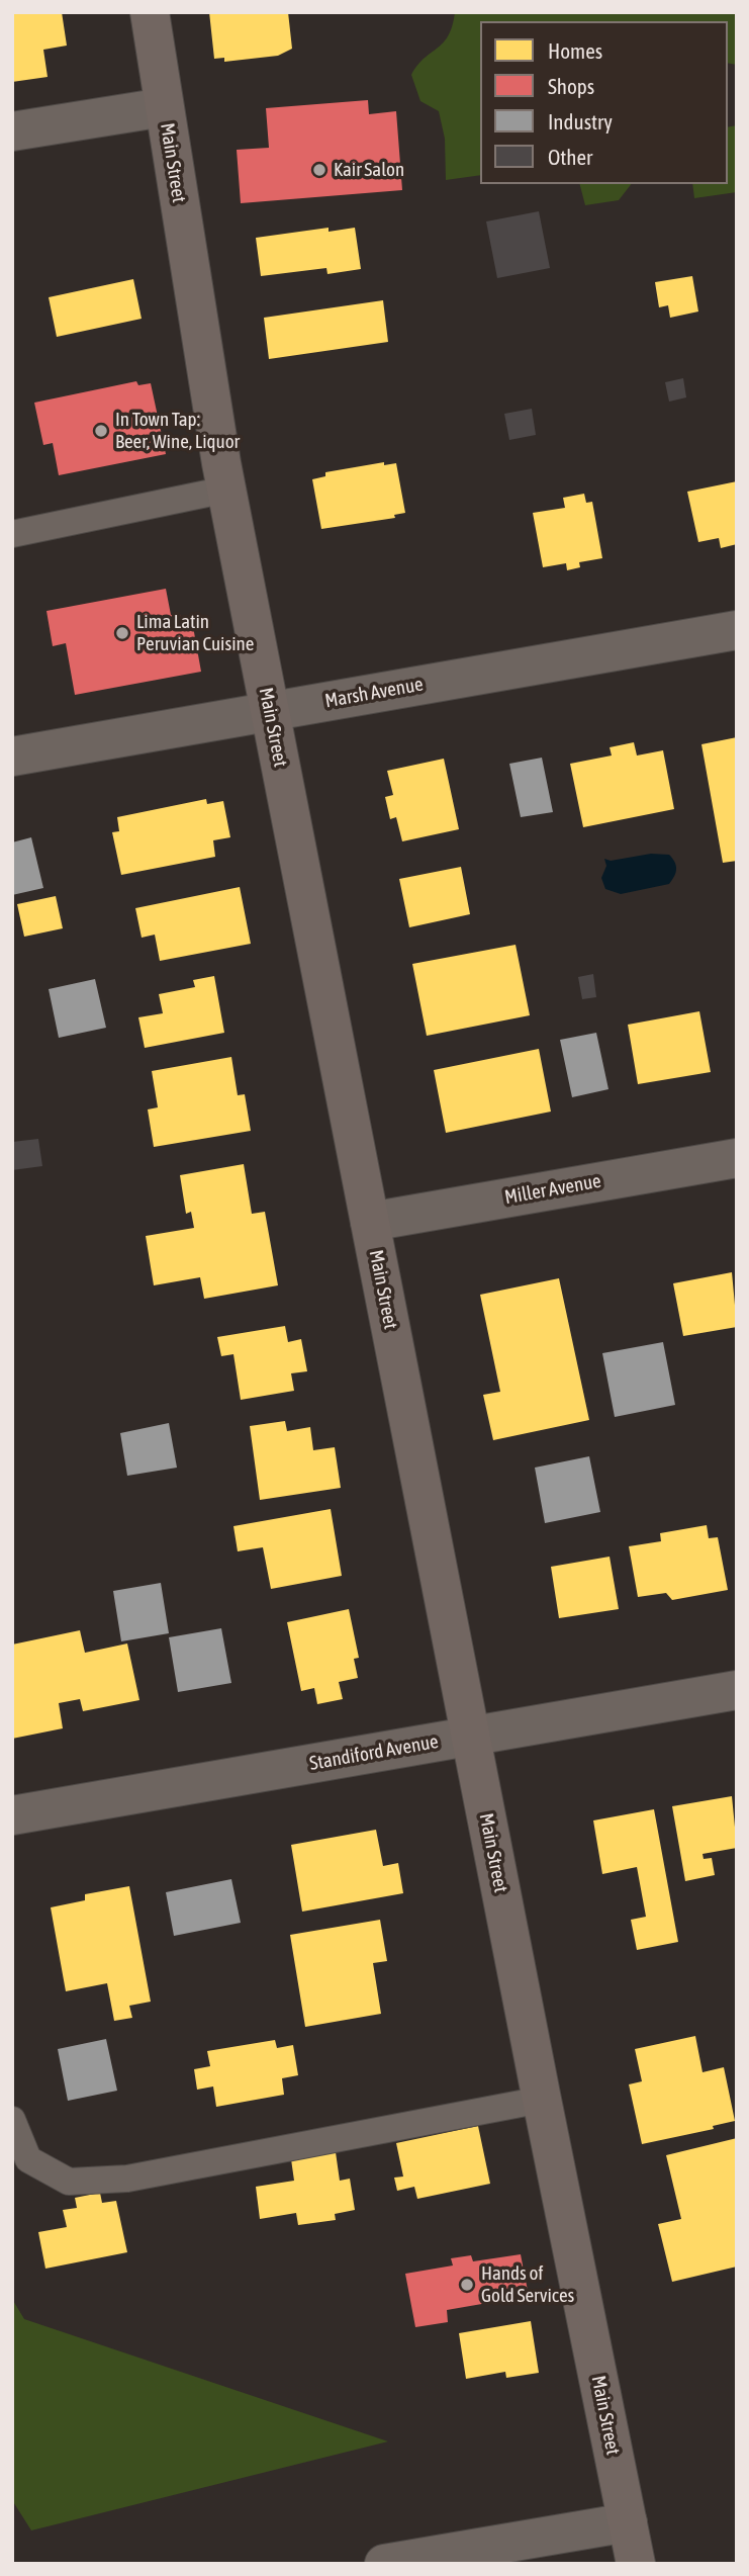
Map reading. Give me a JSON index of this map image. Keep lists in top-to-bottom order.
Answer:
{
  "streets": {
    "main road": ["Main Street"],
    "street": ["Marsh Avenue", "Miller Avenue", "Standiford Avenue"]
  },
  "crossings": [
    ["Main Street", "Marsh Avenue"],
    ["Main Street", "Miller Avenue"],
    ["Main Street", "Standiford Avenue"]
  ],
  "places": [
    "Kair Salon",
    "In Town Tap: Beer, Wine, Liquor",
    "Lima Latin Peruvian Cuisine",
    "Hands of Gold Services"
  ],
  "legend": [
    "Homes",
    "Shops",
    "Industry",
    "Other"
  ]
}
